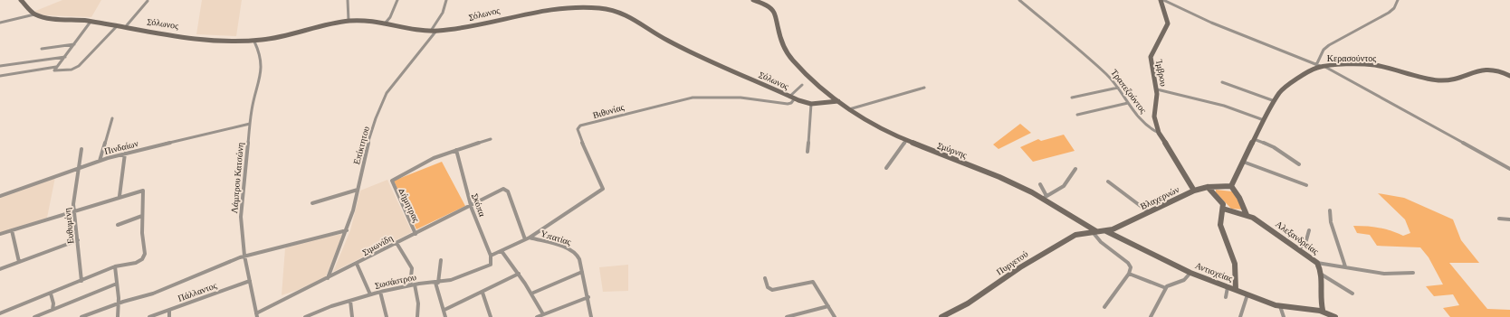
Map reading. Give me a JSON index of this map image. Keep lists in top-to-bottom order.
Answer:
{
  "streets": {
    "street": [
      "Σόλωνος",
      "Κερασούντος",
      "Ίμβρου",
      "Τραπεζούντος",
      "Βιθυνίας",
      "Επίκτητου",
      "Πινδαίων",
      "Σμύρνης",
      "Λάμπρου Κατσώνη",
      "Βλαχερνών",
      "Δήμητρας",
      "Σκόπα",
      "Ευθυμένη",
      "Υπατίας",
      "Αλεξανδρείας",
      "Σιμωνίδη",
      "Πυργετού",
      "Αντιοχείας",
      "Σωσάστρου",
      "Πάλλαντος"
    ]
  },
  "crossings": [
    ["Σόλωνος", "Βιθυνίας"],
    ["Σόλωνος", "Επίκτητου"],
    ["Σόλωνος", "Λάμπρου Κατσώνη"],
    ["Κερασούντος", "Βλαχερνών"],
    ["Ίμβρου", "Τραπεζούντος"],
    ["Τραπεζούντος", "Βλαχερνών"],
    ["Βιθυνίας", "Υπατίας"],
    ["Επίκτητου", "Σιμωνίδη"],
    ["Πινδαίων", "Λάμπρου Κατσώνη"],
    ["Πινδαίων", "Ευθυμένη"],
    ["Σμύρνης", "Βλαχερνών"],
    ["Σμύρνης", "Πυργετού"],
    ["Λάμπρου Κατσώνη", "Σιμωνίδη"],
    ["Λάμπρου Κατσώνη", "Πάλλαντος"],
    ["Βλαχερνών", "Πυργετού"],
    ["Βλαχερνών", "Αντιοχείας"],
    ["Δήμητρας", "Σκόπα"],
    ["Δήμητρας", "Σιμωνίδη"],
    ["Σκόπα", "Υπατίας"],
    ["Σκόπα", "Σιμωνίδη"],
    ["Σκόπα", "Σωσάστρου"],
    ["Υπατίας", "Σιμωνίδη"],
    ["Αλεξανδρείας", "Αντιοχείας"]
  ]
}
